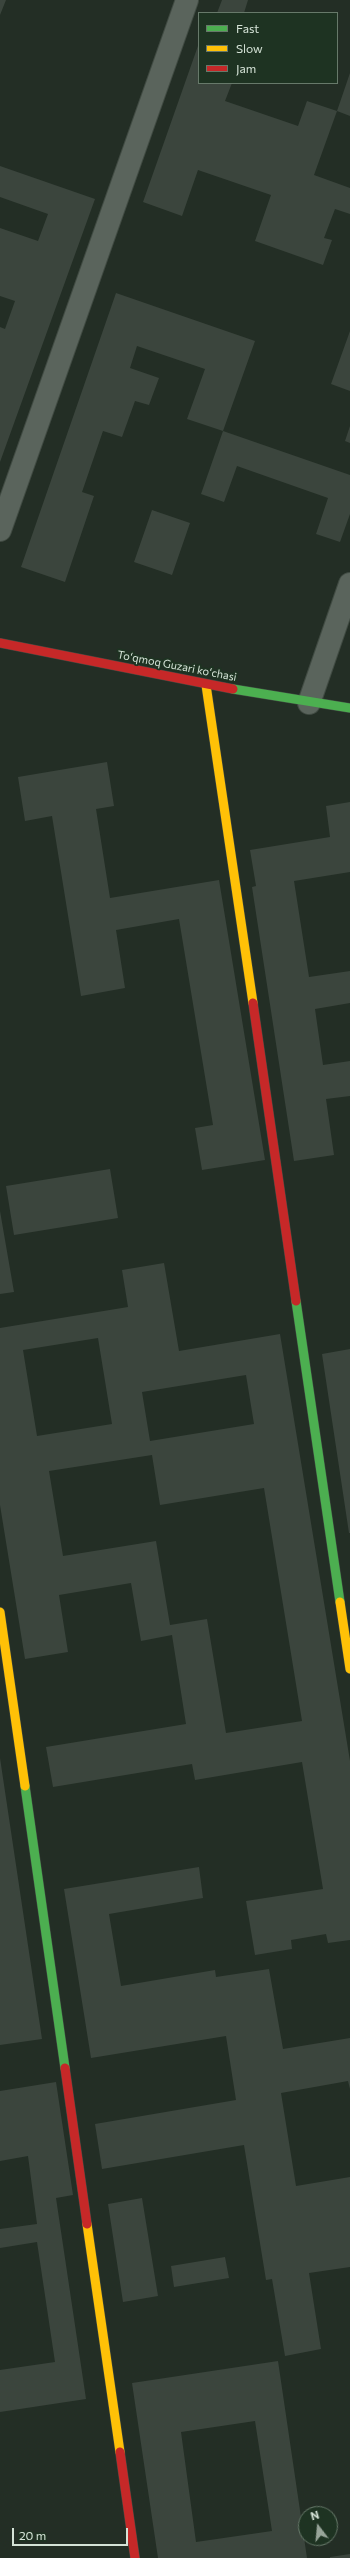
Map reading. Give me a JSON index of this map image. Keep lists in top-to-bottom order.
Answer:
{
  "streets": {
    "street": ["Toʻqmoq Guzari koʻchasi"]
  },
  "legend": ["Fast", "Slow", "Jam"],
  "scale_bar": "20 m",
  "north": "top"
}
